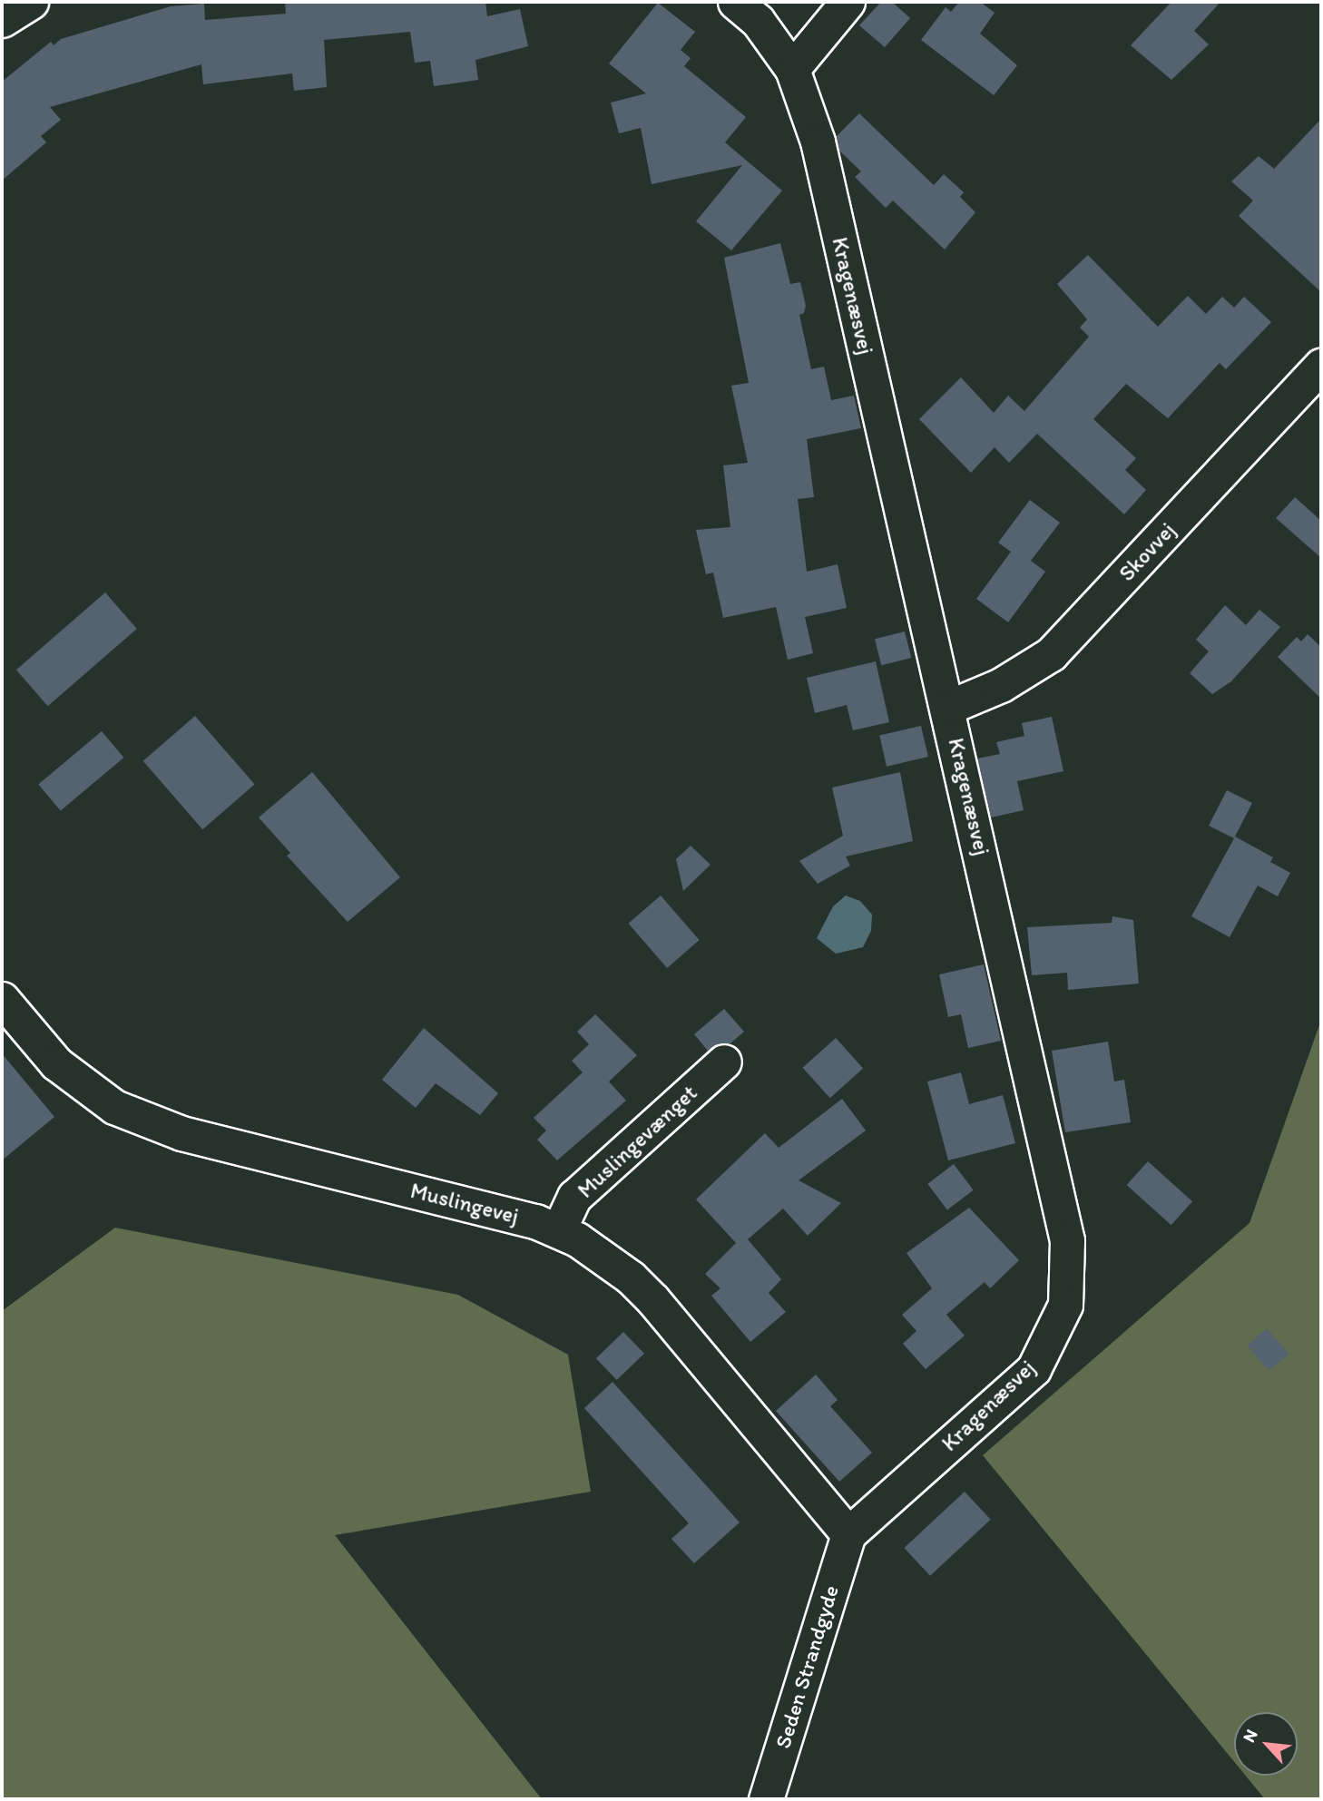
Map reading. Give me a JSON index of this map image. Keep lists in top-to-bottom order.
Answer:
{
  "streets": {
    "street": [
      "Kragenæsvej",
      "Skovvej",
      "Muslingevænget",
      "Muslingevej",
      "Seden Strandgyde"
    ]
  },
  "crossings": [
    ["Kragenæsvej", "Skovvej"],
    ["Kragenæsvej", "Muslingevej"],
    ["Kragenæsvej", "Seden Strandgyde"],
    ["Muslingevænget", "Muslingevej"],
    ["Muslingevej", "Seden Strandgyde"]
  ],
  "north": "top left"
}
